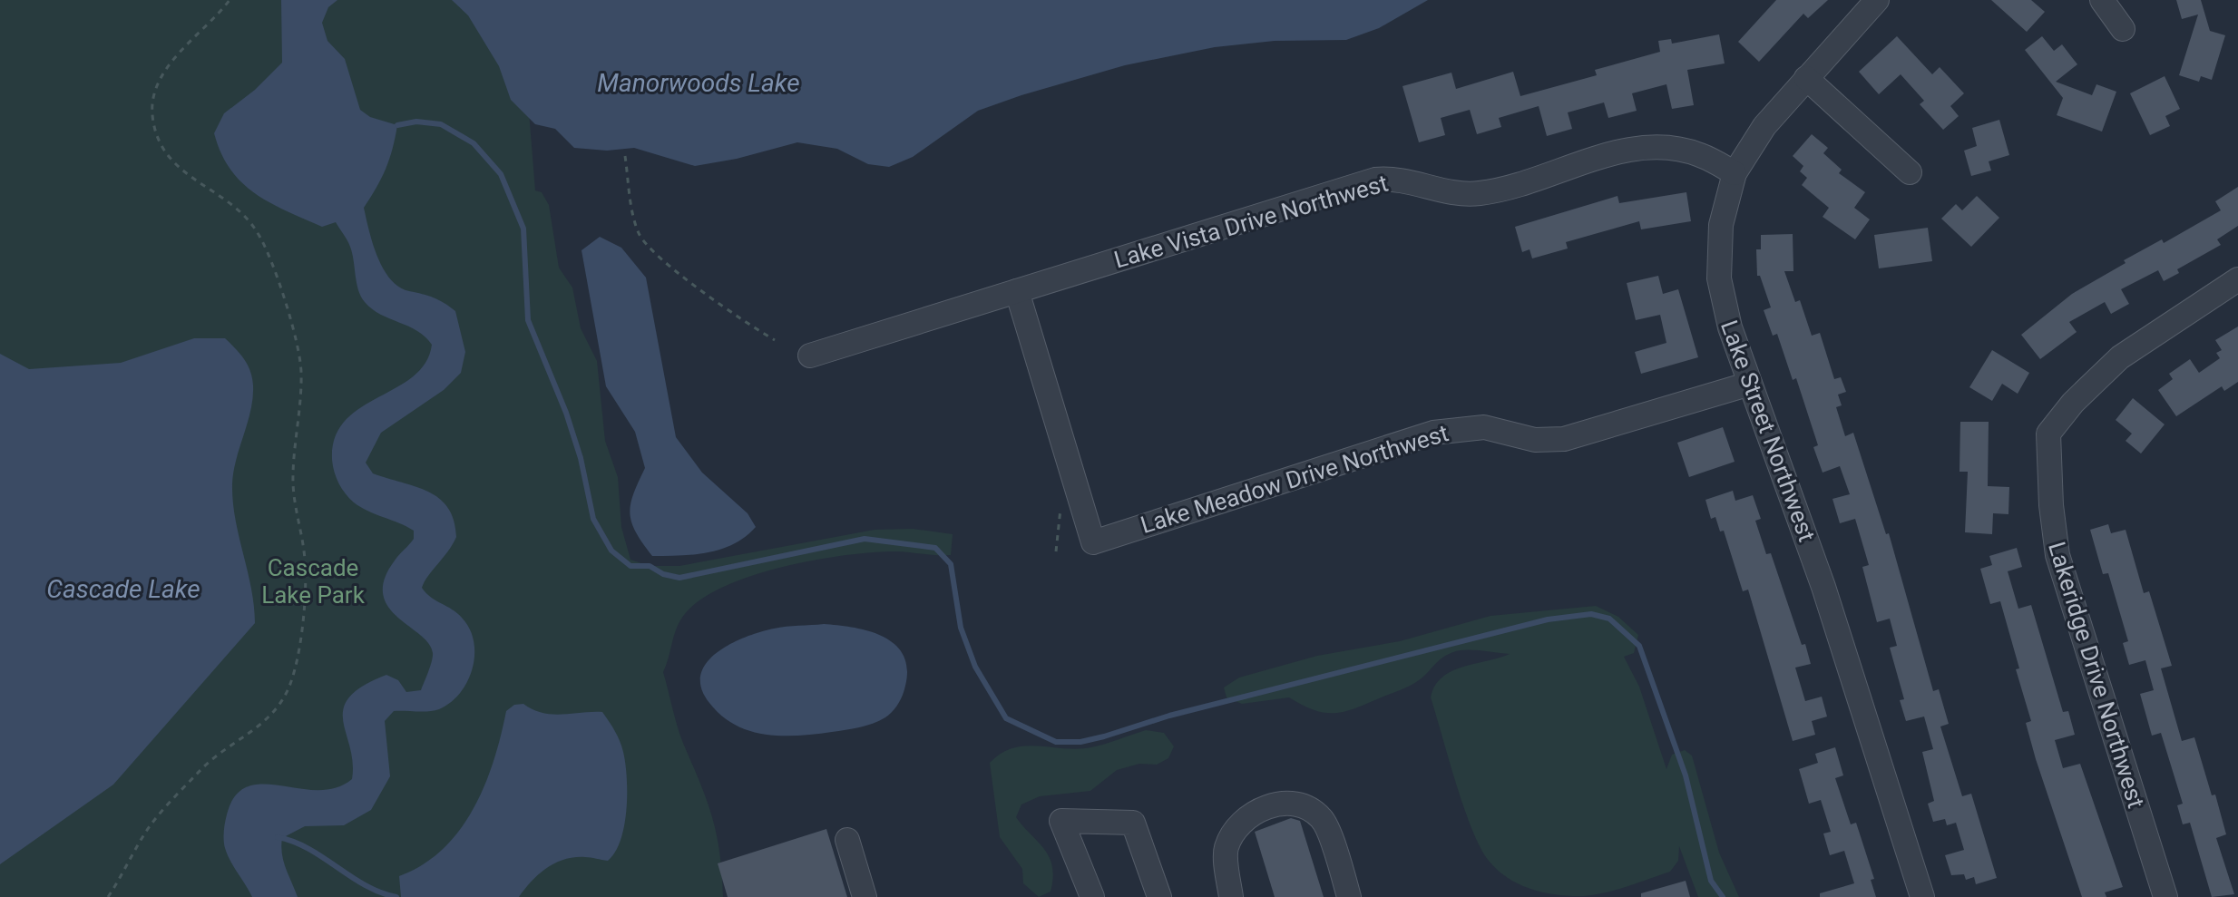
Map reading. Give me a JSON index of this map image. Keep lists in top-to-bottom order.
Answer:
{
  "streets": {
    "street": [
      "Lake Vista Drive Northwest",
      "Lake Street Northwest",
      "Lake Meadow Drive Northwest",
      "Lakeridge Drive Northwest"
    ]
  },
  "crossings": [
    ["Lake Vista Drive Northwest", "Lake Street Northwest"],
    ["Lake Vista Drive Northwest", "Lake Meadow Drive Northwest"],
    ["Lake Street Northwest", "Lake Meadow Drive Northwest"]
  ],
  "water": ["Manorwoods Lake", "Cascade Lake"],
  "parks": ["Cascade Lake Park"]
}
